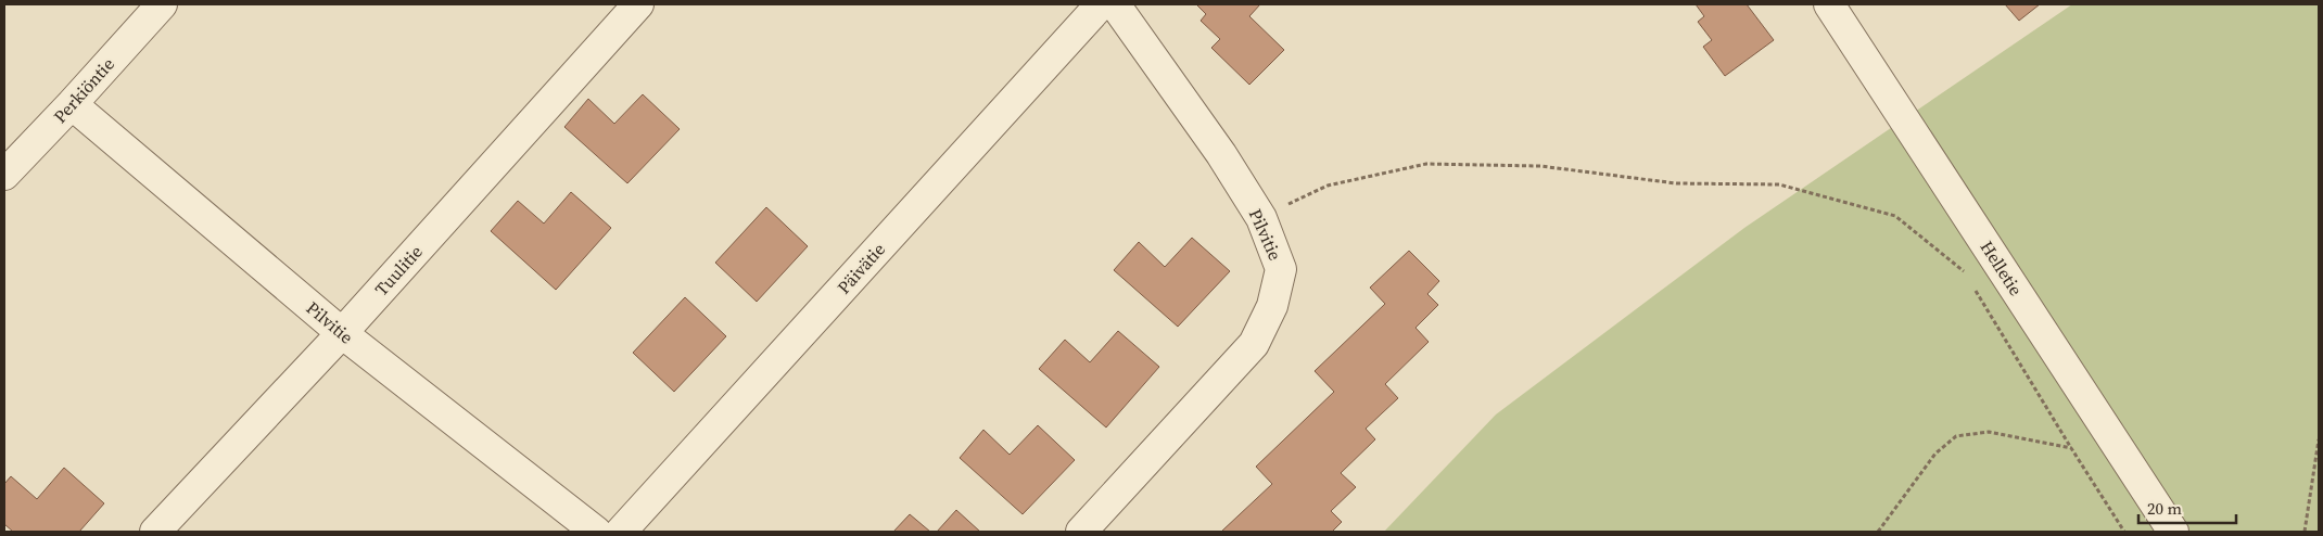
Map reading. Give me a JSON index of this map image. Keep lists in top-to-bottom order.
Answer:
{
  "streets": {
    "street": [
      "Perkiöntie",
      "Pilvitie",
      "Päivätie",
      "Helletie",
      "Tuulitie"
    ]
  },
  "crossings": [
    ["Perkiöntie", "Pilvitie"],
    ["Pilvitie", "Tuulitie"]
  ],
  "scale_bar": "20 m"
}
